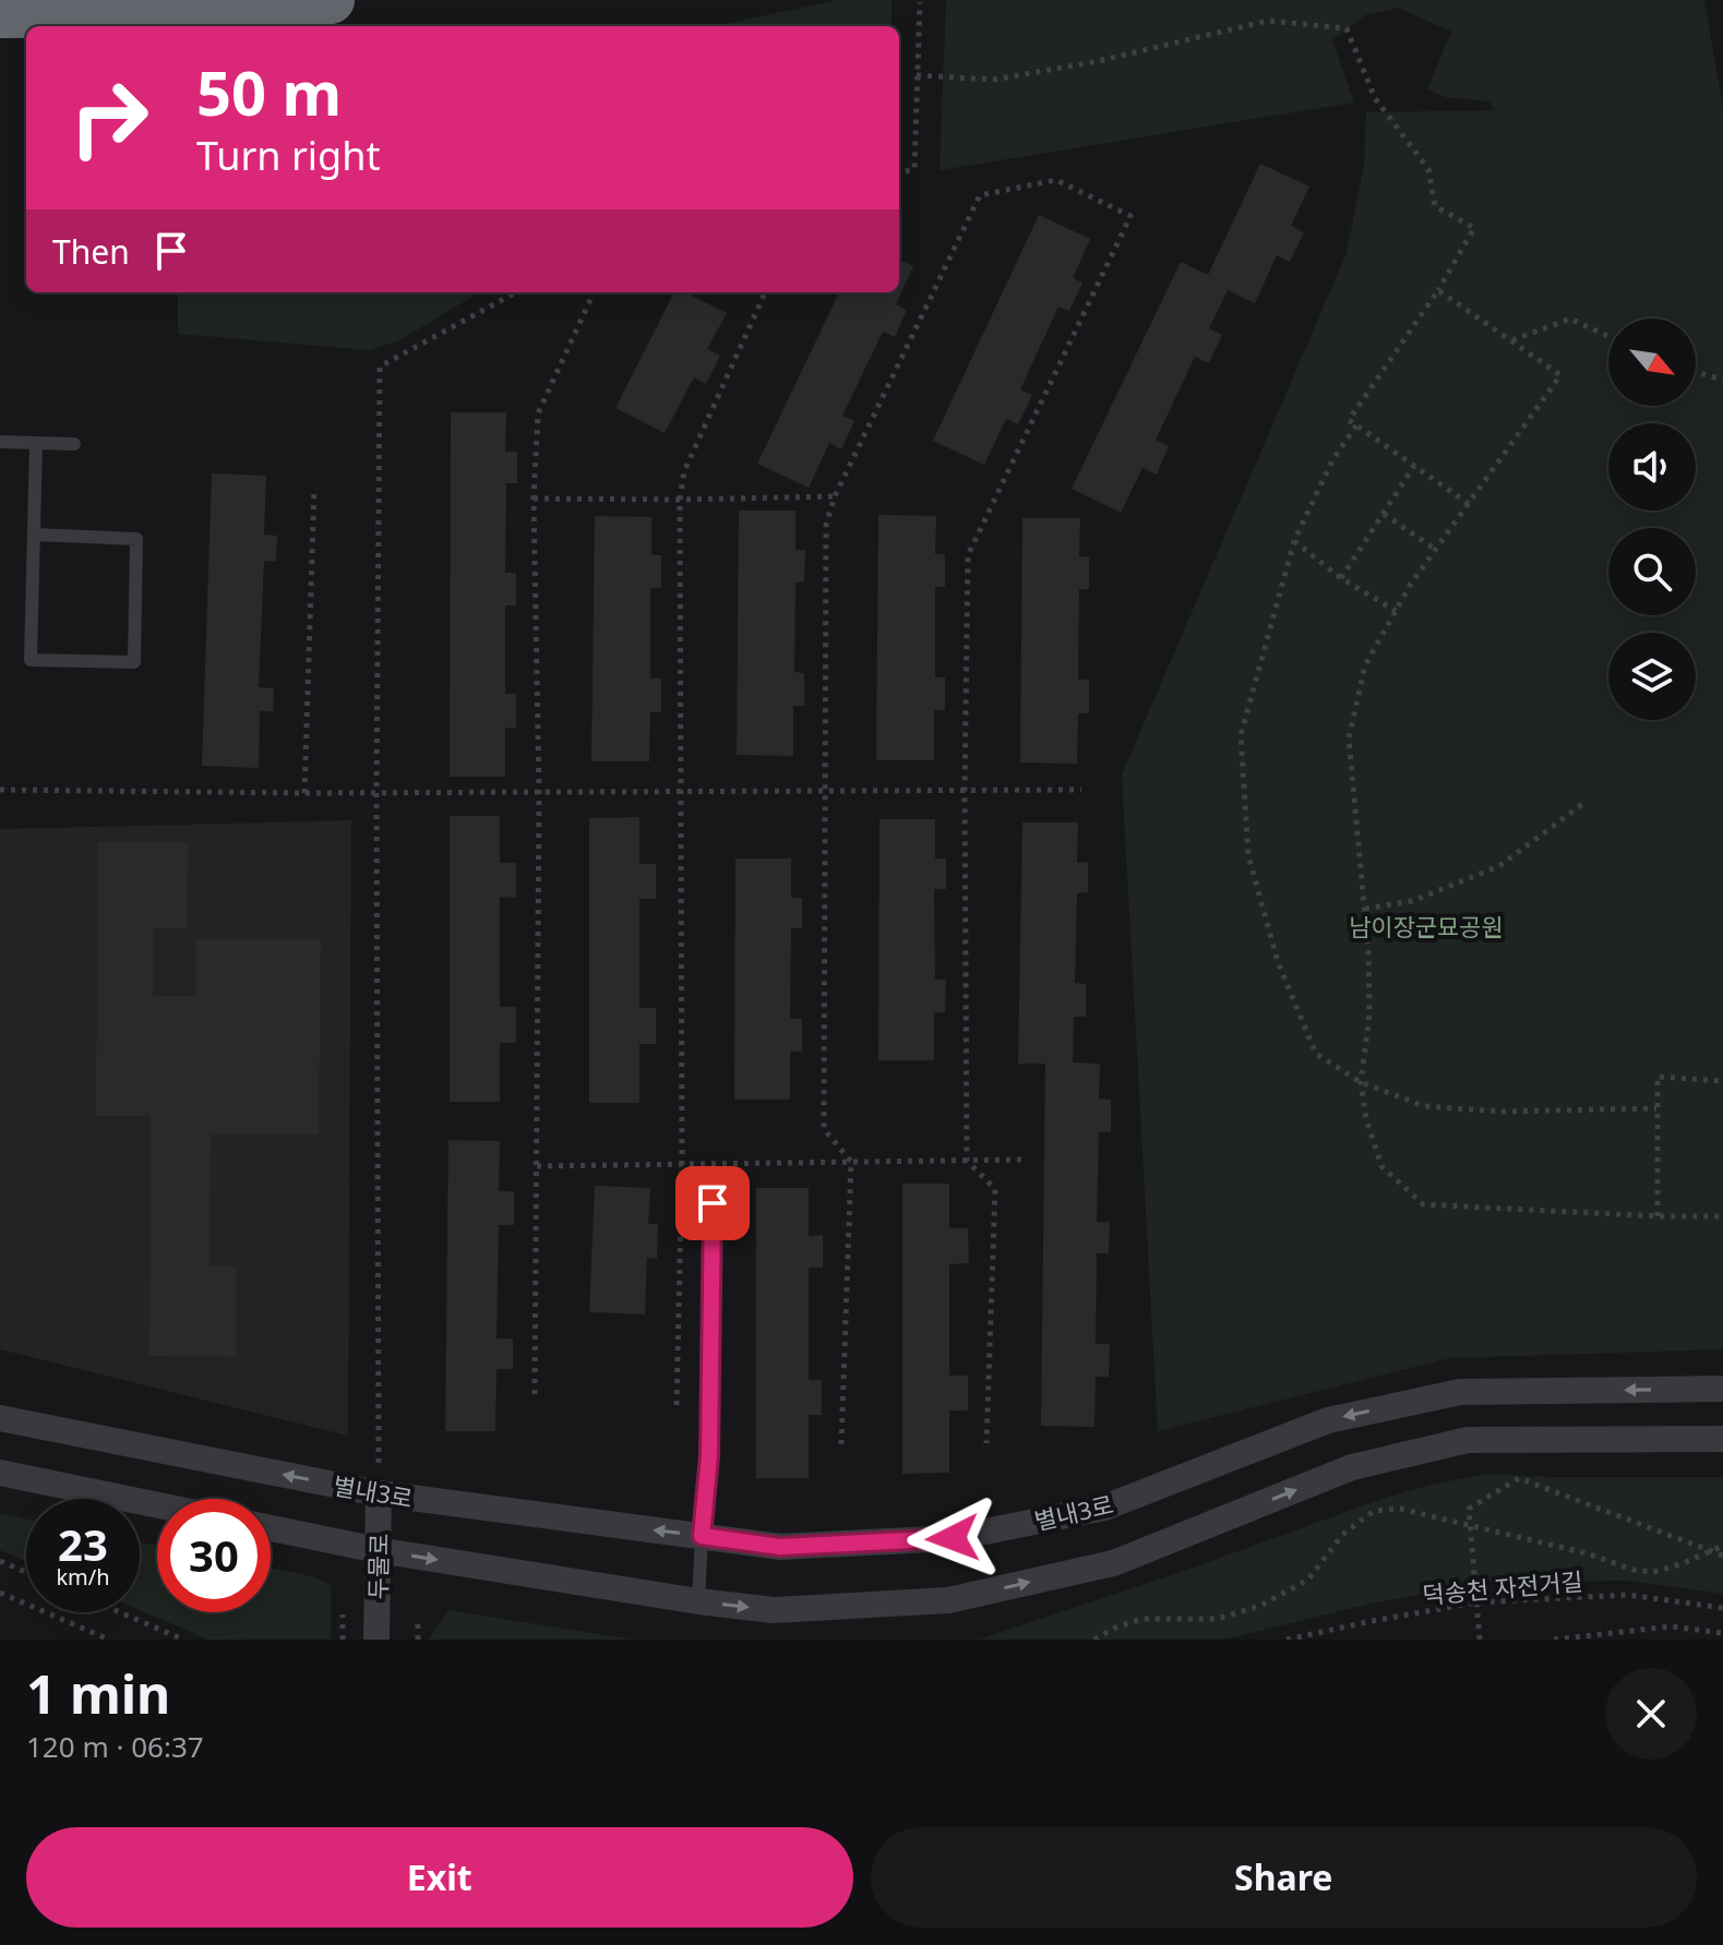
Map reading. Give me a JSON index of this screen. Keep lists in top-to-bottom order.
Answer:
{
  "streets": {
    "street": ["별내3로", "두물로"],
    "path": ["덕송천 자전거길"]
  },
  "crossings": [
    ["별내3로", "두물로"]
  ],
  "parks": ["남이장군묘공원"],
  "north": "bottom right",
  "page": {
    "turn": ["50 m", "Turn right"],
    "then": "Then",
    "speed": "23 km/h",
    "limit": "30",
    "heading": ["1 min", "120 m · 06:37"],
    "buttons": ["Exit", "Share"]
  }
}
